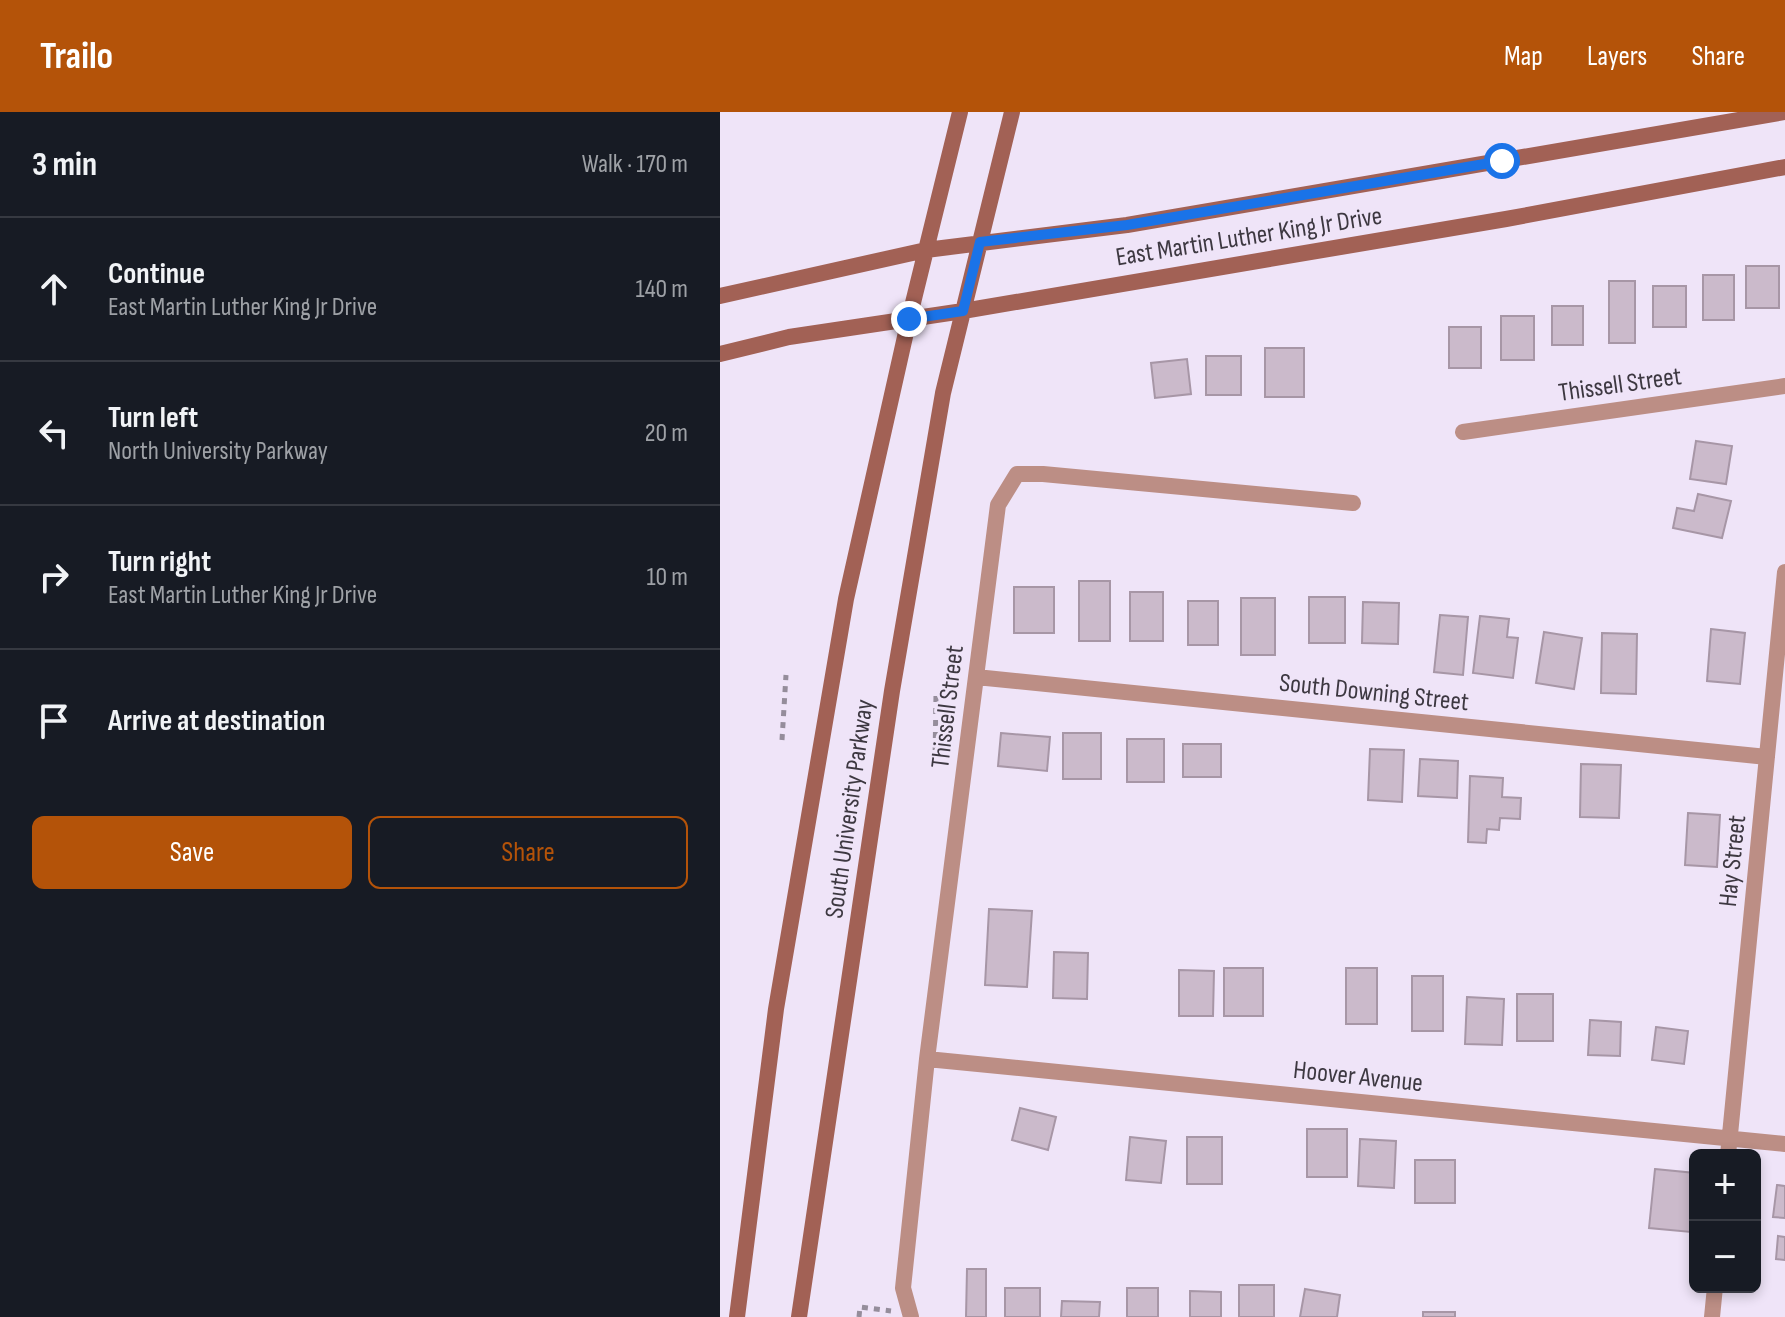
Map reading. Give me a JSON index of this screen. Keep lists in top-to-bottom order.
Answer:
{
  "streets": {
    "main road": ["East Martin Luther King Jr Drive", "South University Parkway"],
    "street": [
      "Thissell Street",
      "South Downing Street",
      "Hay Street",
      "Hoover Avenue"
    ]
  },
  "crossings": [
    ["East Martin Luther King Jr Drive", "South University Parkway"],
    ["Thissell Street", "South Downing Street"],
    ["Thissell Street", "Hoover Avenue"],
    ["South Downing Street", "Hay Street"],
    ["Hay Street", "Hoover Avenue"]
  ],
  "page": {
    "header": "Trailo",
    "nav": ["Map", "Layers", "Share"],
    "heading": ["3 min", "Walk · 170 m"],
    "list": [
      ["Continue", "East Martin Luther King Jr Drive", "140 m"],
      ["Turn left", "North University Parkway", "20 m"],
      ["Turn right", "East Martin Luther King Jr Drive", "10 m"],
      "Arrive at destination"
    ],
    "buttons": ["Save", "Share"],
    "map_buttons": ["+", "−"]
  }
}
